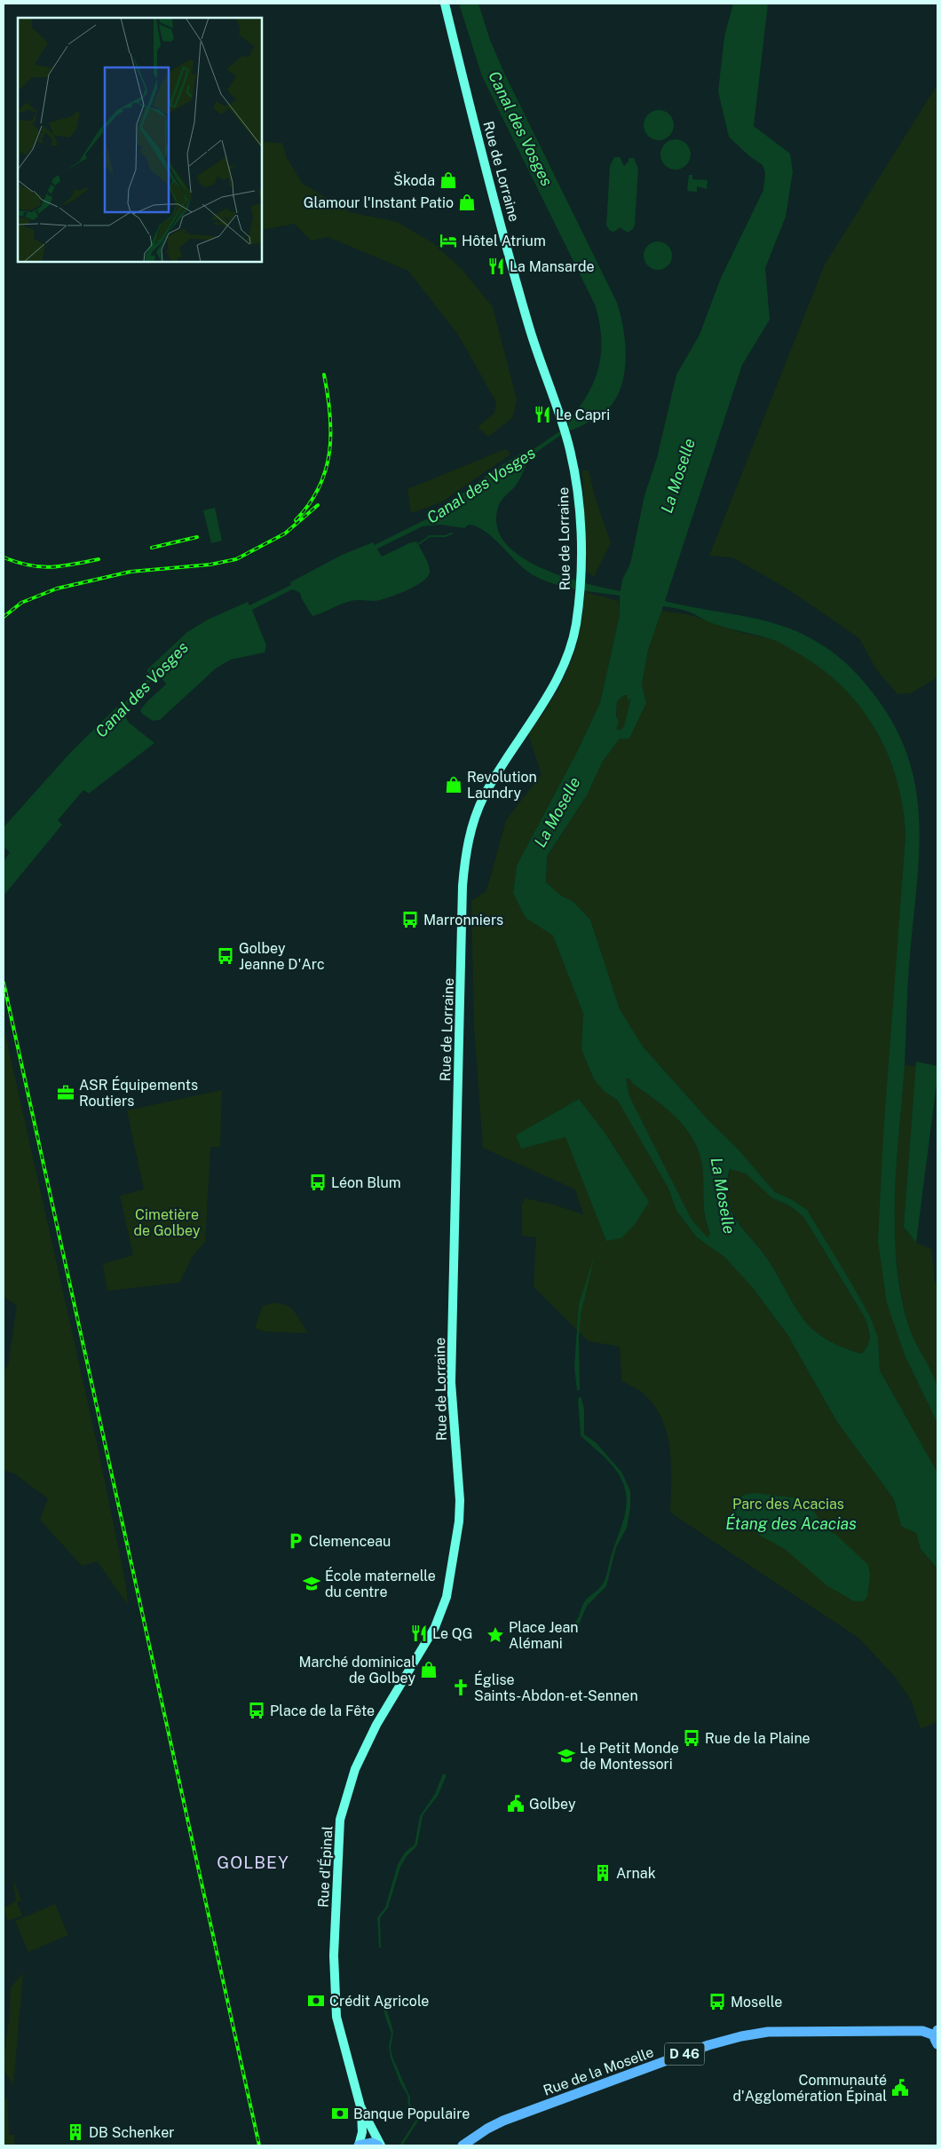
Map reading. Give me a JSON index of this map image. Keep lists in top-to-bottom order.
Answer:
{
  "streets": {
    "main road": [
      "Rue de Lorraine",
      "Rue d'Épinal",
      "D 46",
      "Rue de la Moselle"
    ]
  },
  "crossings": [
    ["Rue de Lorraine", "Rue d'Épinal"]
  ],
  "districts": ["GOLBEY"],
  "water": ["Canal des Vosges", "La Moselle", "Étang des Acacias"],
  "parks": ["Cimetière de Golbey", "Parc des Acacias"],
  "places": {
    "shop": [
      "Škoda",
      "Glamour l'Instant Patio",
      "Revolution Laundry",
      "Marché dominical de Golbey"
    ],
    "hotel": ["Hôtel Atrium"],
    "restaurant": ["La Mansarde", "Le Capri", "Le QG"],
    "bus stop": [
      "Marronniers",
      "Golbey Jeanne D'Arc",
      "Léon Blum",
      "Place de la Fête",
      "Rue de la Plaine",
      "Moselle"
    ],
    "office": ["ASR Équipements Routiers"],
    "parking": ["Clemenceau"],
    "school or university": ["École maternelle du centre", "Le Petit Monde de Montessori"],
    "place": ["Place Jean Alémani"],
    "church": ["Église Saints-Abdon-et-Sennen"],
    "public building": ["Golbey", "Communauté d'Agglomération Épinal"],
    "building": ["Arnak", "DB Schenker"],
    "bank": ["Crédit Agricole", "Banque Populaire"]
  }
}
